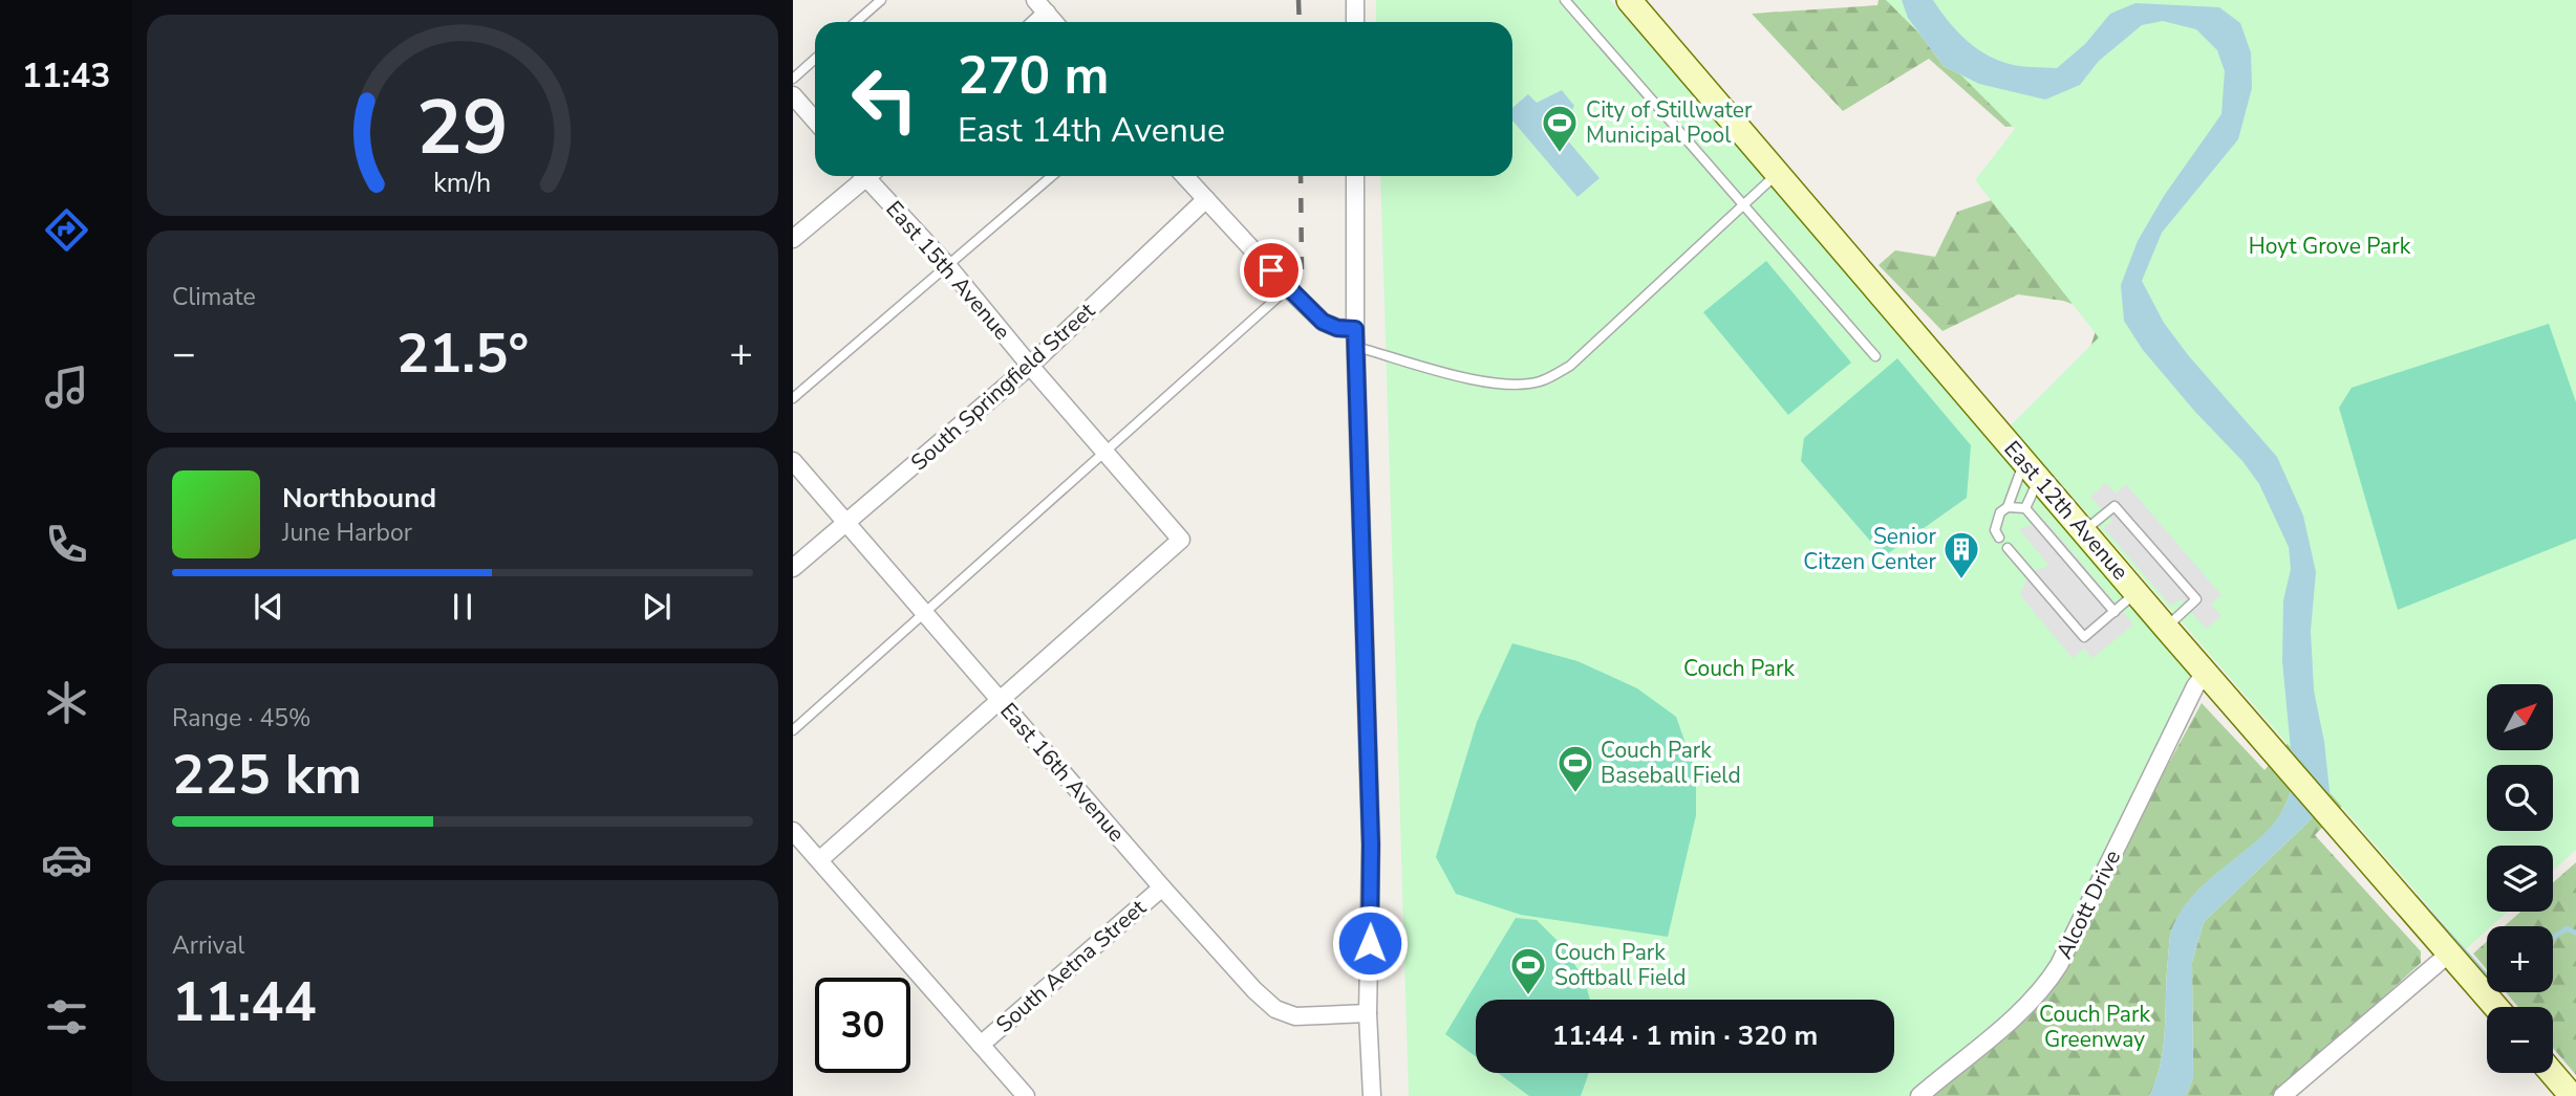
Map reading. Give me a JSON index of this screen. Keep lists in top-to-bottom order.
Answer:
{
  "streets": {
    "street": [
      "East 15th Avenue",
      "South Springfield Street",
      "East 12th Avenue",
      "East 16th Avenue",
      "Alcott Drive",
      "South Aetna Street"
    ]
  },
  "crossings": [
    ["East 15th Avenue", "South Springfield Street"],
    ["East 15th Avenue", "East 16th Avenue"],
    ["South Springfield Street", "East 16th Avenue"],
    ["East 12th Avenue", "Alcott Drive"],
    ["East 16th Avenue", "South Aetna Street"]
  ],
  "parks": ["Hoyt Grove Park", "Couch Park", "Couch Park Greenway"],
  "places": {
    "sports": ["City of Stillwater Municipal Pool", "Couch Park Baseball Field", "Couch Park Softball Field"],
    "building": ["Senior Citzen Center"]
  },
  "north": "top right",
  "page": {
    "tabs": "11:43",
    "turn": ["270 m", "East 14th Avenue"],
    "tile": [
      "Climate",
      ["Range · 45%", "225 km"],
      ["Arrival", "11:44"]
    ],
    "heat": ["−", "21.5°", "+"],
    "song": ["Northbound", "June Harbor"],
    "map_buttons": ["+", "−"],
    "limit": "30",
    "trip": "11:44 · 1 min · 320 m",
    "gauge": ["29", "km/h"]
  }
}
